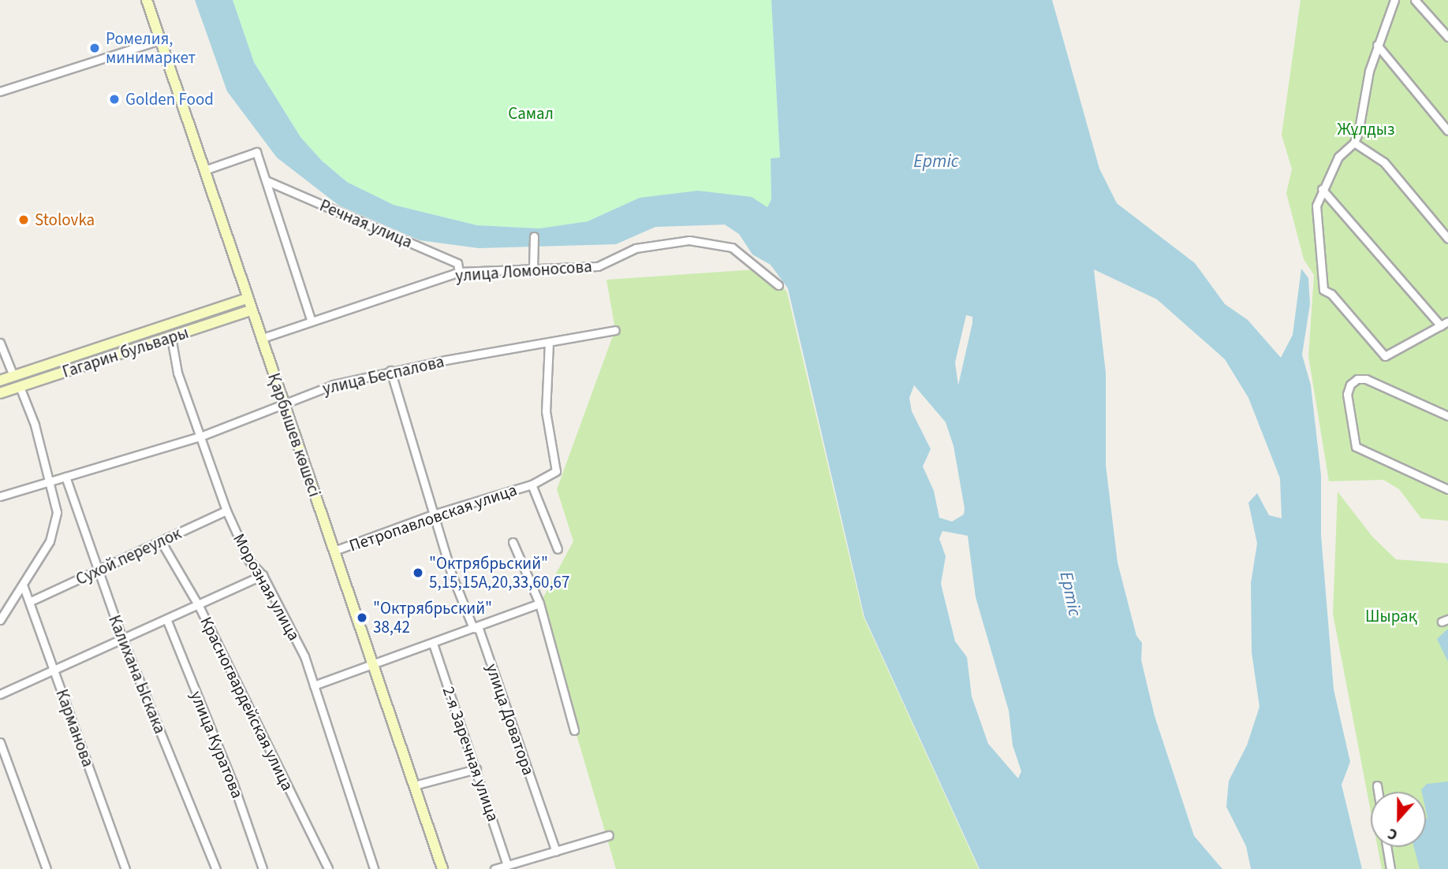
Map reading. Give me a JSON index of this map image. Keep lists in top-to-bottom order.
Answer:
{
  "streets": {
    "main road": ["Гагарин бульвары", "Қарбышев көшесі"],
    "street": [
      "Речная улица",
      "улица Ломоносова",
      "улица Беспалова",
      "Петропавловская улица",
      "Сухой переулок",
      "Морозная улица",
      "Калихана Ыскака",
      "Красногвардейская улица",
      "улица Доватора",
      "Карманова",
      "улица Куратова",
      "2-я Заречная улица"
    ]
  },
  "crossings": [
    ["Речная улица", "улица Ломоносова"],
    ["улица Ломоносова", "Қарбышев көшесі"],
    ["Гагарин бульвары", "Қарбышев көшесі"],
    ["Гагарин бульвары", "Морозная улица"],
    ["улица Беспалова", "Қарбышев көшесі"],
    ["улица Беспалова", "Петропавловская улица"],
    ["улица Беспалова", "Морозная улица"],
    ["улица Беспалова", "Калихана Ыскака"],
    ["улица Беспалова", "улица Доватора"],
    ["Қарбышев көшесі", "Петропавловская улица"],
    ["Петропавловская улица", "улица Доватора"],
    ["Сухой переулок", "Морозная улица"],
    ["Сухой переулок", "Калихана Ыскака"],
    ["Сухой переулок", "Красногвардейская улица"],
    ["Сухой переулок", "Карманова"]
  ],
  "water": ["Ертіс"],
  "parks": ["Самал", "Жұлдыз", "Шырақ"],
  "places": [
    "Ромелия, минимаркет",
    "Golden Food",
    "Stolovka",
    "\"Октрябрьский\" 5,15,15А,20,33,60,67",
    "\"Октрябрьский\" 38,42"
  ],
  "north": "bottom"
}
